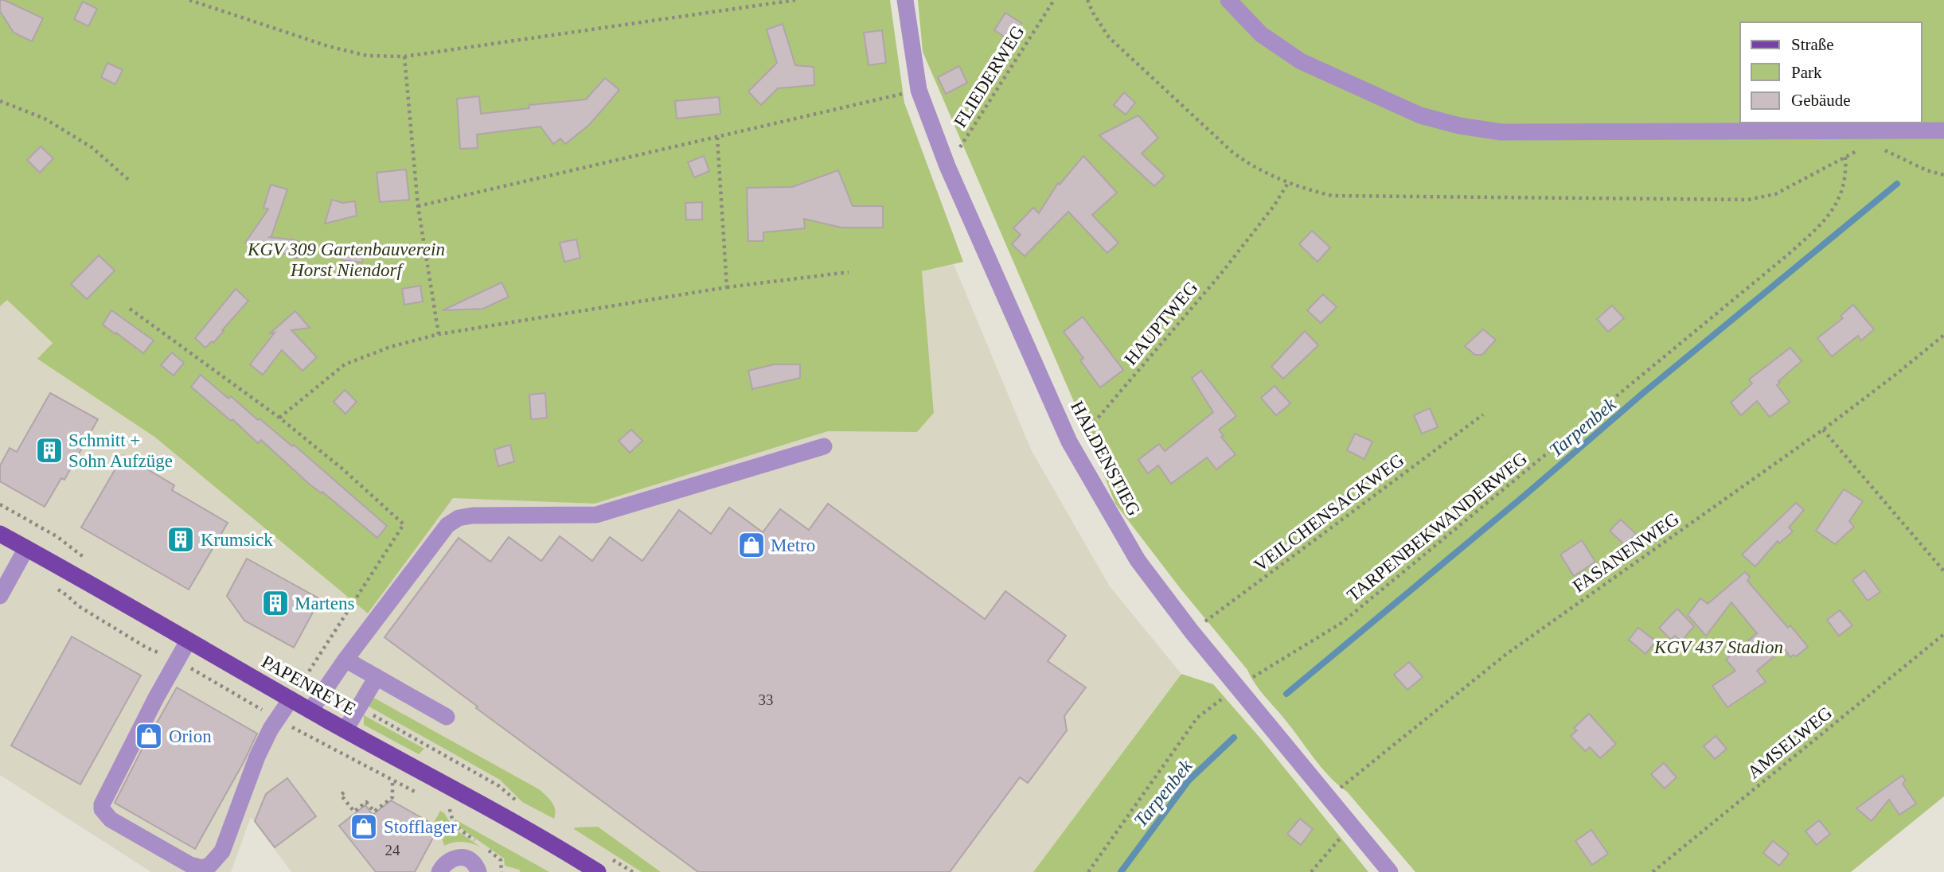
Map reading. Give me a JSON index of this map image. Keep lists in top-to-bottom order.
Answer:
{
  "streets": {
    "main road": ["PAPENREYE"],
    "street": ["HALDENSTIEG"],
    "path": [
      "FLIEDERWEG",
      "HAUPTWEG",
      "VEILCHENSACKWEG",
      "TARPENBEKWANDERWEG",
      "FASANENWEG",
      "AMSELWEG"
    ]
  },
  "crossings": [
    ["FLIEDERWEG", "HALDENSTIEG"],
    ["HAUPTWEG", "HALDENSTIEG"],
    ["HALDENSTIEG", "VEILCHENSACKWEG"],
    ["HALDENSTIEG", "TARPENBEKWANDERWEG"],
    ["HALDENSTIEG", "FASANENWEG"]
  ],
  "water": ["Tarpenbek"],
  "parks": ["KGV 309 Gartenbauverein Horst Niendorf", "KGV 437 Stadion"],
  "places": {
    "building": ["Schmitt + Sohn Aufzüge", "Krumsick", "Martens"],
    "shop": ["Metro", "Orion", "Stofflager"]
  },
  "house_numbers": ["33", "24"],
  "legend": ["Straße", "Park", "Gebäude"]
}
